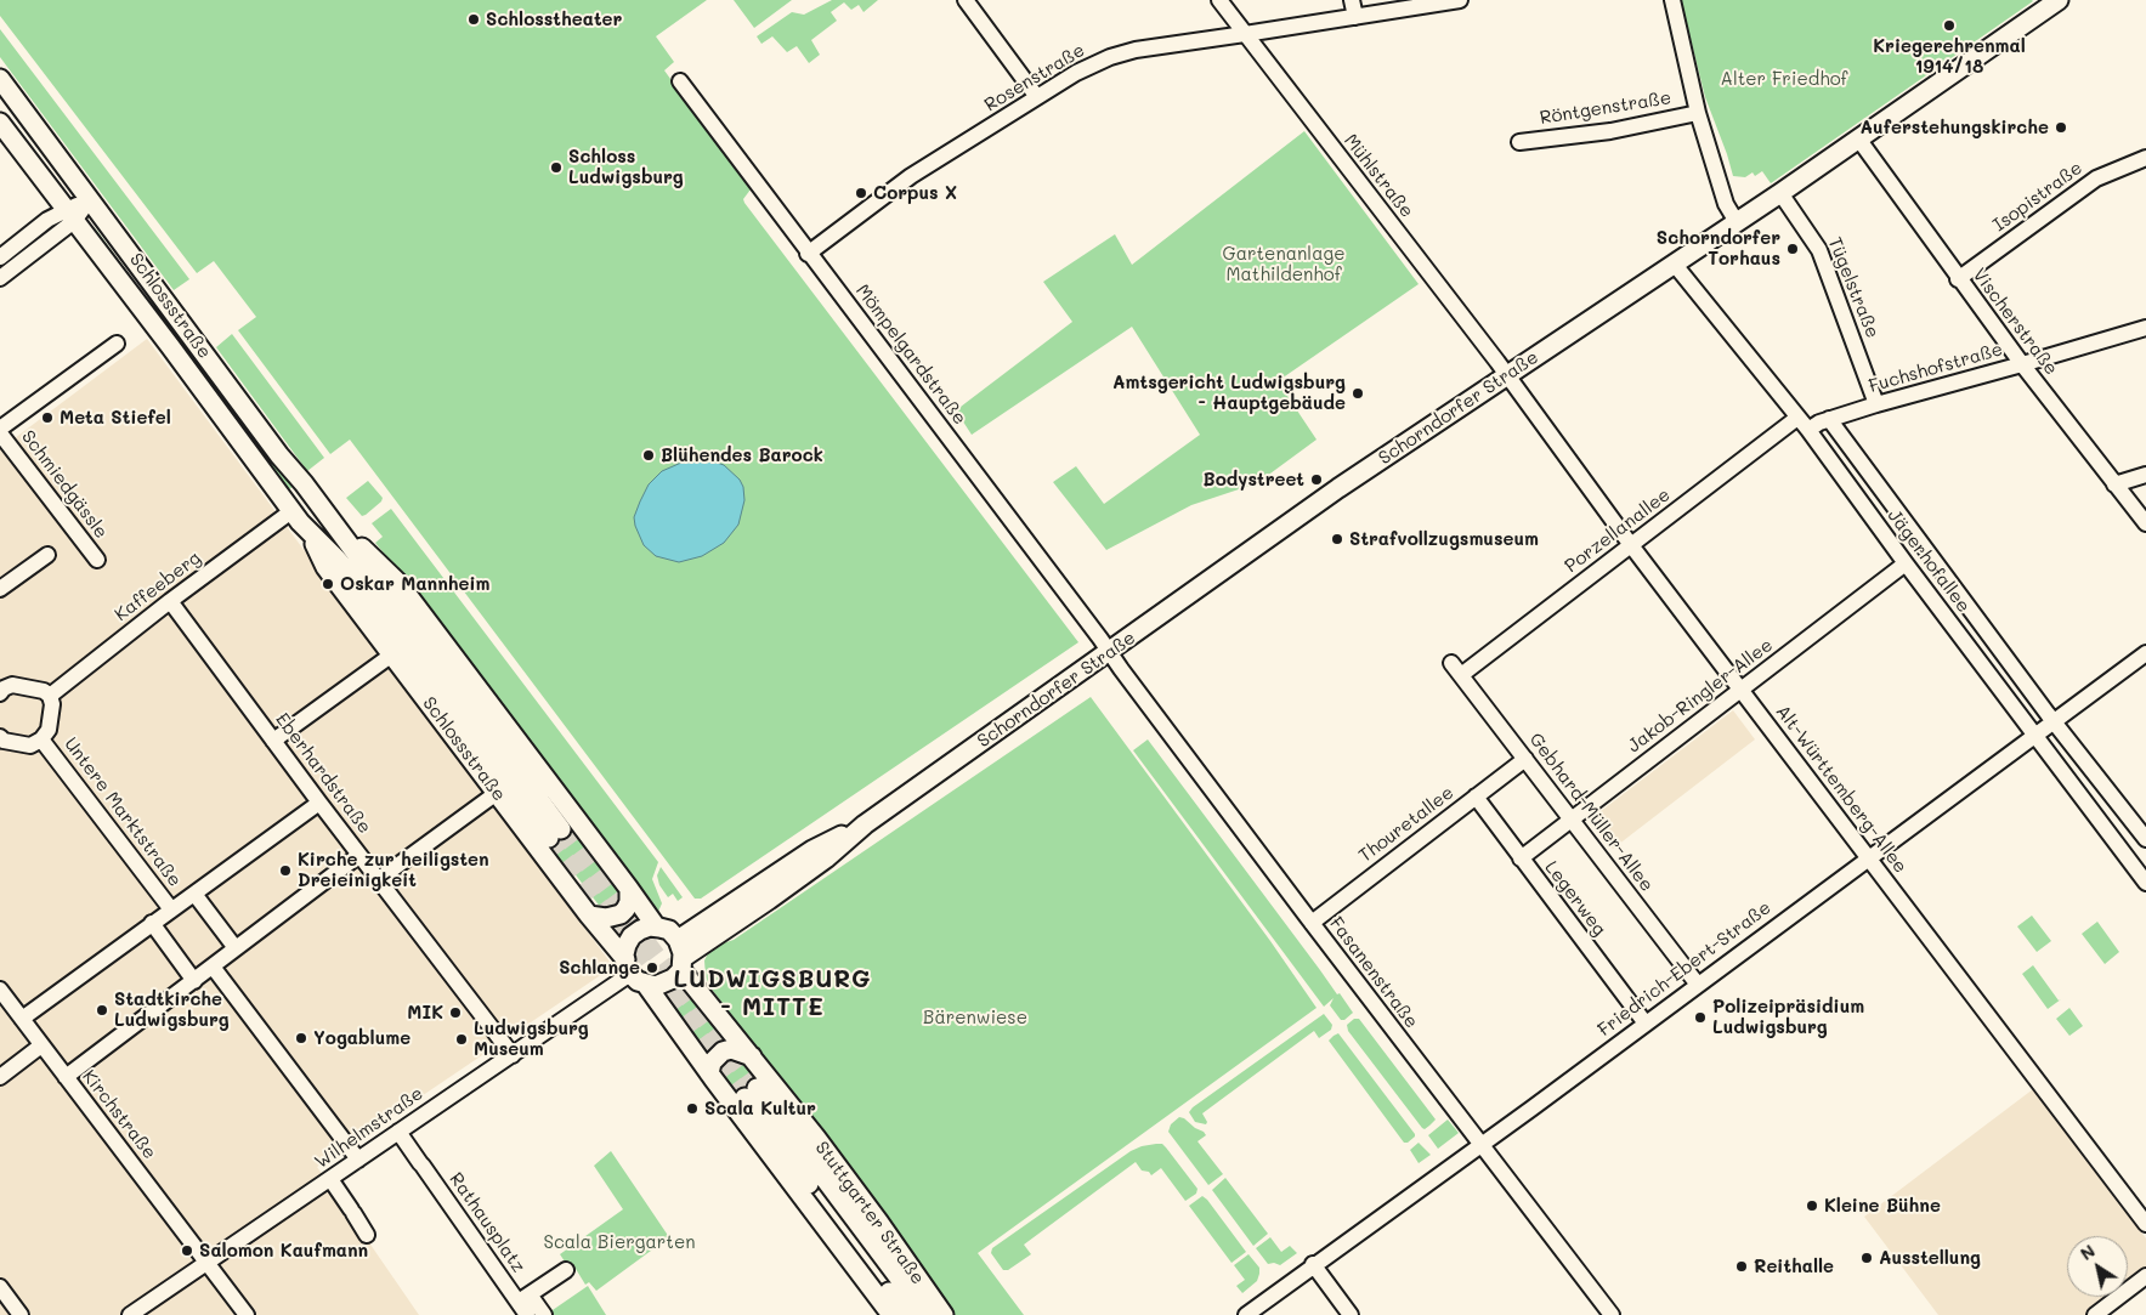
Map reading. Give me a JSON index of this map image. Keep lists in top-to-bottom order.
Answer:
{
  "streets": {
    "main road": ["Schlossstraße", "Schorndorfer Straße", "Stuttgarter Straße"],
    "street": [
      "Rosenstraße",
      "Röntgenstraße",
      "Mühlstraße",
      "Isopistraße",
      "Tügelstraße",
      "Vischerstraße",
      "Mömpelgardstraße",
      "Fuchshofstraße",
      "Schmiedgässle",
      "Porzellanallee",
      "Jägerhofallee",
      "Kaffeeberg",
      "Jakob-Ringler-Allee",
      "Eberhardstraße",
      "Alt-Württemberg-Allee",
      "Untere Marktstraße",
      "Gebhard-Müller-Allee",
      "Thouretallee",
      "Legerweg",
      "Friedrich-Ebert-Straße",
      "Fasanenstraße",
      "Kirchstraße",
      "Wilhelmstraße",
      "Rathausplatz"
    ]
  },
  "crossings": [
    ["Rosenstraße", "Mühlstraße"],
    ["Rosenstraße", "Mömpelgardstraße"],
    ["Mühlstraße", "Schorndorfer Straße"],
    ["Mühlstraße", "Alt-Württemberg-Allee"],
    ["Isopistraße", "Vischerstraße"],
    ["Tügelstraße", "Fuchshofstraße"],
    ["Tügelstraße", "Schorndorfer Straße"],
    ["Schlossstraße", "Schorndorfer Straße"],
    ["Schlossstraße", "Kaffeeberg"],
    ["Schlossstraße", "Wilhelmstraße"],
    ["Schlossstraße", "Stuttgarter Straße"],
    ["Vischerstraße", "Fuchshofstraße"],
    ["Vischerstraße", "Schorndorfer Straße"],
    ["Mömpelgardstraße", "Schorndorfer Straße"],
    ["Mömpelgardstraße", "Fasanenstraße"],
    ["Fuchshofstraße", "Jägerhofallee"],
    ["Schorndorfer Straße", "Jägerhofallee"],
    ["Schorndorfer Straße", "Alt-Württemberg-Allee"],
    ["Schorndorfer Straße", "Fasanenstraße"],
    ["Schorndorfer Straße", "Wilhelmstraße"],
    ["Schorndorfer Straße", "Stuttgarter Straße"],
    ["Porzellanallee", "Jägerhofallee"],
    ["Porzellanallee", "Alt-Württemberg-Allee"],
    ["Porzellanallee", "Gebhard-Müller-Allee"],
    ["Jägerhofallee", "Jakob-Ringler-Allee"],
    ["Jägerhofallee", "Friedrich-Ebert-Straße"],
    ["Kaffeeberg", "Eberhardstraße"],
    ["Jakob-Ringler-Allee", "Alt-Württemberg-Allee"],
    ["Jakob-Ringler-Allee", "Gebhard-Müller-Allee"],
    ["Jakob-Ringler-Allee", "Legerweg"],
    ["Eberhardstraße", "Wilhelmstraße"],
    ["Alt-Württemberg-Allee", "Friedrich-Ebert-Straße"],
    ["Gebhard-Müller-Allee", "Thouretallee"],
    ["Gebhard-Müller-Allee", "Friedrich-Ebert-Straße"],
    ["Thouretallee", "Legerweg"],
    ["Thouretallee", "Fasanenstraße"],
    ["Legerweg", "Friedrich-Ebert-Straße"],
    ["Friedrich-Ebert-Straße", "Fasanenstraße"],
    ["Kirchstraße", "Wilhelmstraße"],
    ["Wilhelmstraße", "Stuttgarter Straße"],
    ["Wilhelmstraße", "Rathausplatz"]
  ],
  "districts": ["LUDWIGSBURG - MITTE"],
  "parks": [
    "Alter Friedhof",
    "Gartenanlage Mathildenhof",
    "Bärenwiese",
    "Scala Biergarten"
  ],
  "places": [
    "Schlosstheater",
    "Kriegerehrenmal 1914/18",
    "Auferstehungskirche",
    "Schloss Ludwigsburg",
    "Corpus X",
    "Schorndorfer Torhaus",
    "Amtsgericht Ludwigsburg - Hauptgebäude",
    "Meta Stiefel",
    "Blühendes Barock",
    "Bodystreet",
    "Strafvollzugsmuseum",
    "Oskar Mannheim",
    "Kirche zur heiligsten Dreieinigkeit",
    "Schlange",
    "Stadtkirche Ludwigsburg",
    "MIK",
    "Polizeipräsidium Ludwigsburg",
    "Yogablume",
    "Ludwigsburg Museum",
    "Scala Kultur",
    "Kleine Bühne",
    "Salomon Kaufmann",
    "Ausstellung",
    "Reithalle"
  ],
  "north": "top left"
}
